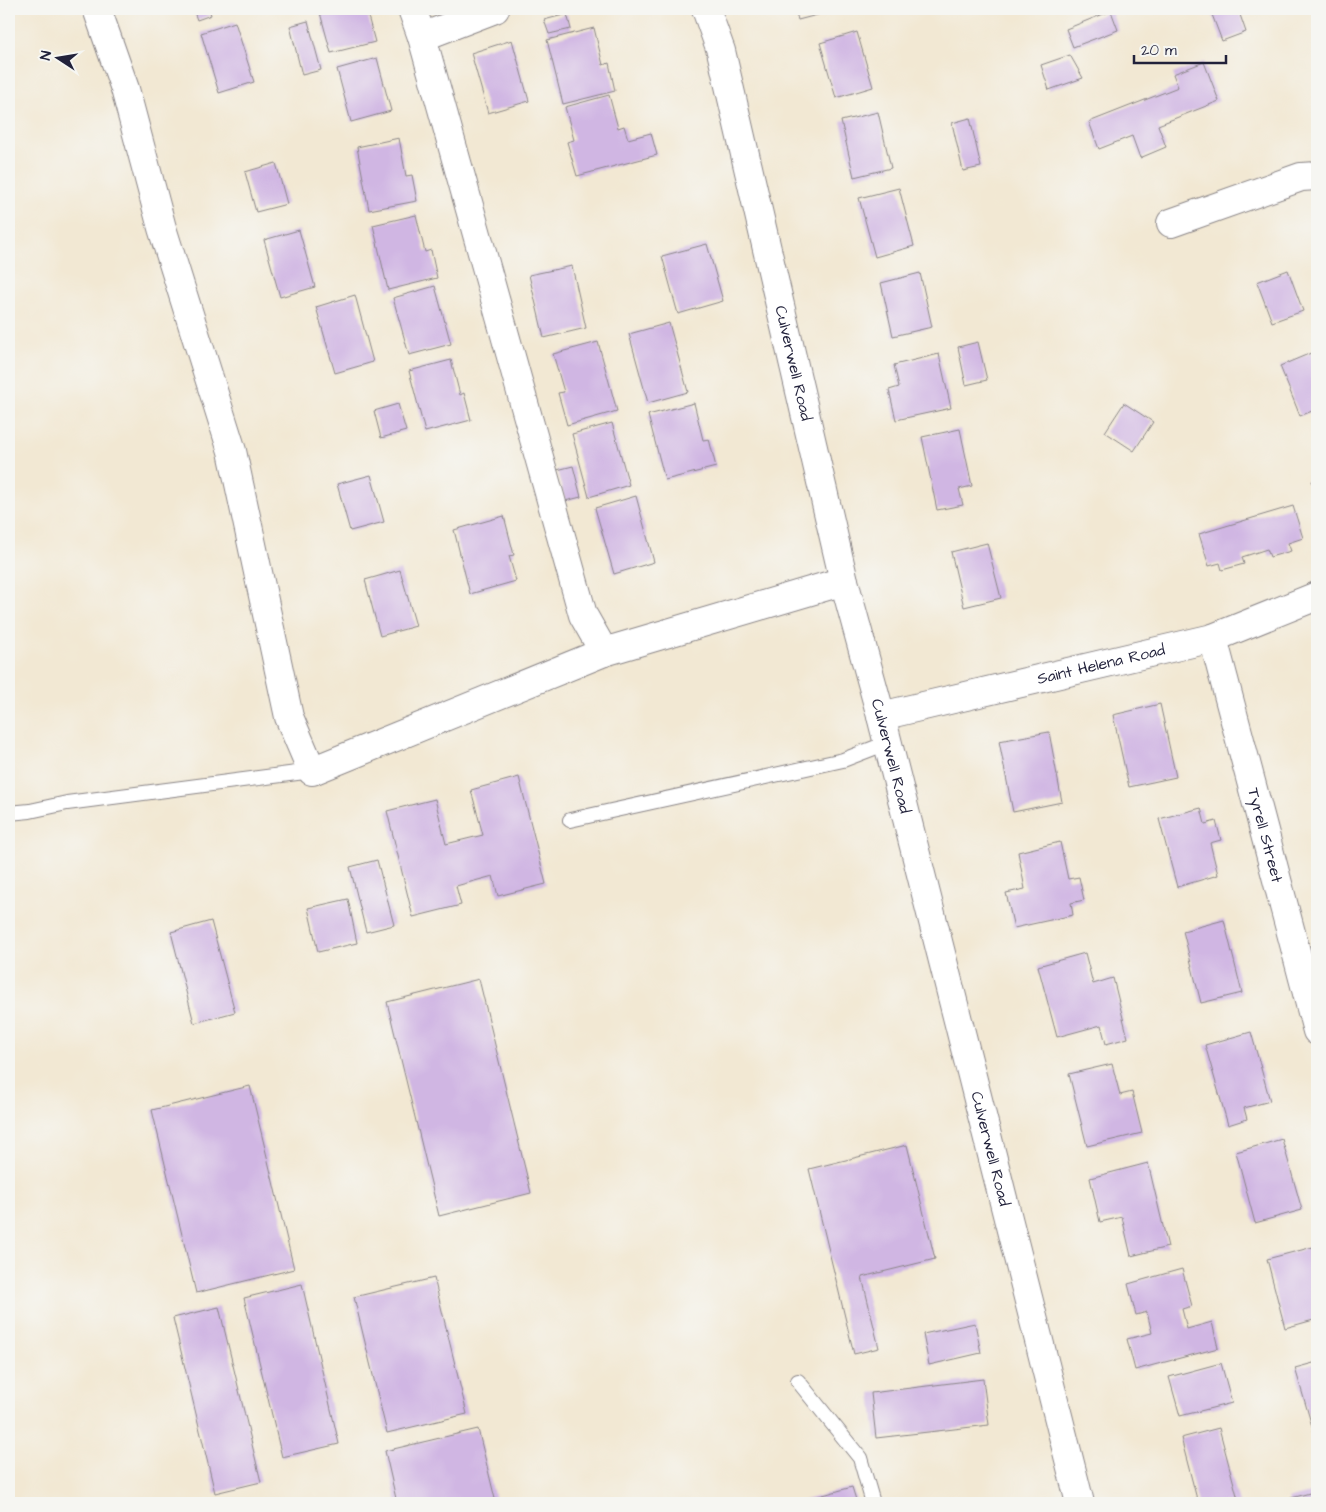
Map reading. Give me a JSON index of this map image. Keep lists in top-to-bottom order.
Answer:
{
  "streets": {
    "street": ["Culverwell Road", "Saint Helena Road", "Tyrell Street"]
  },
  "crossings": [
    ["Culverwell Road", "Saint Helena Road"],
    ["Saint Helena Road", "Tyrell Street"]
  ],
  "scale_bar": "20 m",
  "north": "left"
}
